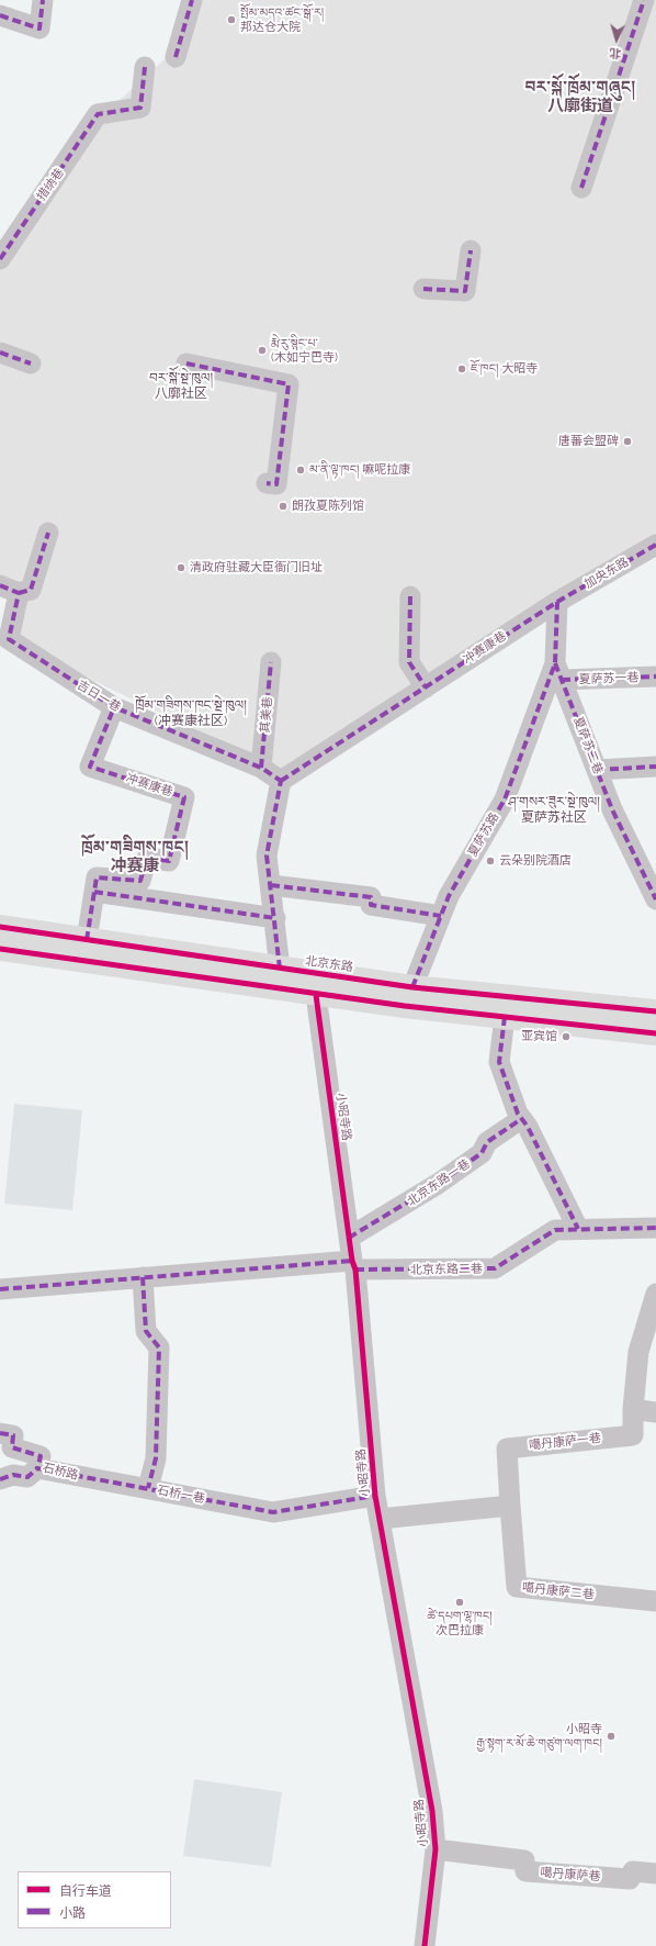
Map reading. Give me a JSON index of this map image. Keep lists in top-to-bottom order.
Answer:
{
  "streets": {
    "main road": ["北京东路"],
    "street": [
      "措纳巷",
      "加央东路",
      "冲赛康巷",
      "夏萨苏一巷",
      "吉日一巷",
      "其美巷",
      "夏萨苏二巷",
      "夏萨苏路",
      "小昭寺路",
      "北京东路一巷",
      "北京东路二巷",
      "噶丹康萨一巷",
      "石桥路",
      "石桥一巷",
      "噶丹康萨二巷",
      "噶丹康萨巷"
    ]
  },
  "crossings": [
    ["加央东路", "冲赛康巷"],
    ["加央东路", "夏萨苏路"],
    ["冲赛康巷", "吉日一巷"],
    ["冲赛康巷", "夏萨苏路"],
    ["冲赛康巷", "北京东路"],
    ["夏萨苏一巷", "夏萨苏二巷"],
    ["夏萨苏一巷", "夏萨苏路"],
    ["吉日一巷", "其美巷"],
    ["夏萨苏二巷", "夏萨苏路"],
    ["夏萨苏路", "北京东路"],
    ["小昭寺路", "北京东路一巷"],
    ["小昭寺路", "北京东路二巷"],
    ["小昭寺路", "石桥一巷"],
    ["小昭寺路", "噶丹康萨巷"],
    ["噶丹康萨一巷", "噶丹康萨二巷"],
    ["石桥路", "石桥一巷"]
  ],
  "districts": [
    "བར་སྐོ་ཁྲོམ་གཞུང། 八廓街道",
    "བར་སྐོ་སྡེ་ཁུལ། 八廓社区",
    "ཁྲོམ་གཟིགས་ཁང་སྡེ་ཁུལ། (冲赛康社区)",
    "ཤ་གསར་ཟུར་སྡེ་ཁུལ། 夏萨苏社区",
    "ཁྲོམ་གཟིགས་ཁང། 冲赛康"
  ],
  "places": [
    "སྤོམ་མདའ་ཚང་སྒོ་ར། 邦达仓大院",
    "རྨེ་རུ་སྙིང་པ་ (木如宁巴寺)",
    "ཇོ་ཁང། 大昭寺",
    "唐蕃会盟碑",
    "མ་ནི་ལྟ་ཁང། 嘛呢拉康",
    "朗孜夏陈列馆",
    "清政府驻藏大臣衙门旧址",
    "云朵别院酒店",
    "亚宾馆",
    "ཚེ་དཔག་ལྷ་ཁང། 次巴拉康",
    "小昭寺 རྒྱ་སྟག་ར་མོ་ཆེ་གཙུག་ལག་ཁང།"
  ],
  "legend": ["自行车道", "小路"],
  "north": "bottom"
}
